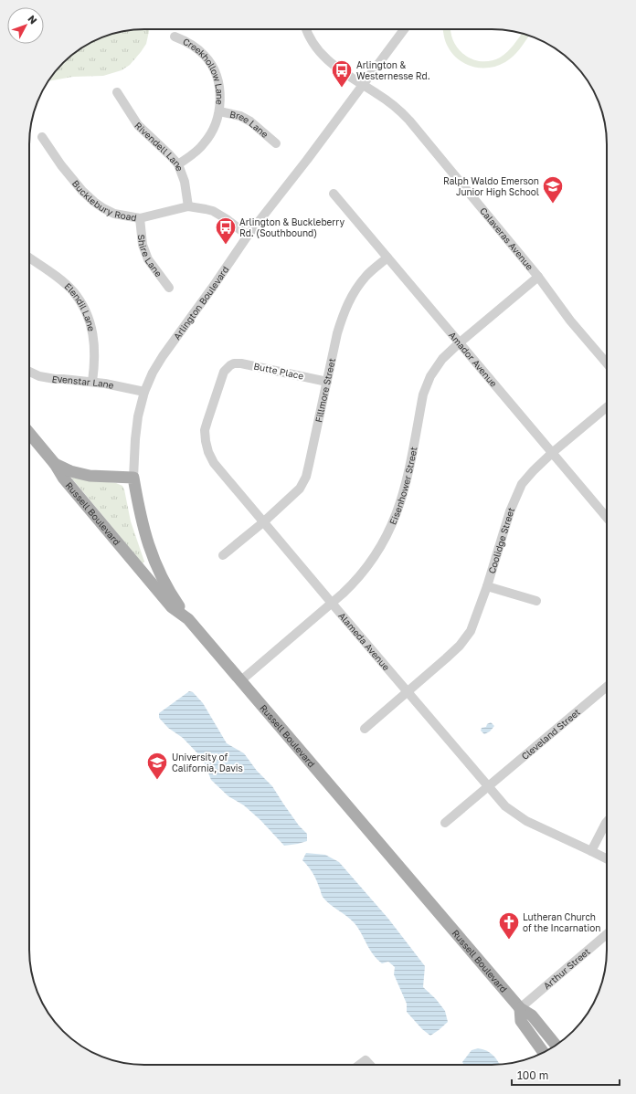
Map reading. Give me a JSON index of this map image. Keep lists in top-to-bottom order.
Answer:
{
  "streets": {
    "main road": ["Arlington Boulevard", "Russell Boulevard"],
    "street": [
      "Creekhollow Lane",
      "Bree Lane",
      "Rivendell Lane",
      "Bucklebury Road",
      "Calaveras Avenue",
      "Shire Lane",
      "Elendil Lane",
      "Amador Avenue",
      "Butte Place",
      "Evenstar Lane",
      "Fillmore Street",
      "Eisenhower Street",
      "Coolidge Street",
      "Alameda Avenue",
      "Cleveland Street",
      "Arthur Street"
    ]
  },
  "crossings": [
    ["Creekhollow Lane", "Bree Lane"],
    ["Creekhollow Lane", "Rivendell Lane"],
    ["Rivendell Lane", "Bucklebury Road"],
    ["Bucklebury Road", "Shire Lane"],
    ["Bucklebury Road", "Arlington Boulevard"],
    ["Calaveras Avenue", "Arlington Boulevard"],
    ["Calaveras Avenue", "Eisenhower Street"],
    ["Arlington Boulevard", "Evenstar Lane"],
    ["Arlington Boulevard", "Russell Boulevard"],
    ["Elendil Lane", "Evenstar Lane"],
    ["Amador Avenue", "Fillmore Street"],
    ["Amador Avenue", "Eisenhower Street"],
    ["Amador Avenue", "Coolidge Street"],
    ["Butte Place", "Fillmore Street"],
    ["Butte Place", "Alameda Avenue"],
    ["Fillmore Street", "Alameda Avenue"],
    ["Eisenhower Street", "Russell Boulevard"],
    ["Eisenhower Street", "Alameda Avenue"],
    ["Russell Boulevard", "Arthur Street"],
    ["Coolidge Street", "Alameda Avenue"],
    ["Alameda Avenue", "Cleveland Street"]
  ],
  "places": {
    "bus stop": ["Arlington & Westernesse Rd.", "Arlington & Buckleberry Rd. (Southbound)"],
    "school or university": ["Ralph Waldo Emerson Junior High School", "University of California, Davis"],
    "church": ["Lutheran Church of the Incarnation"]
  },
  "scale_bar": "100 m",
  "north": "top right"
}
